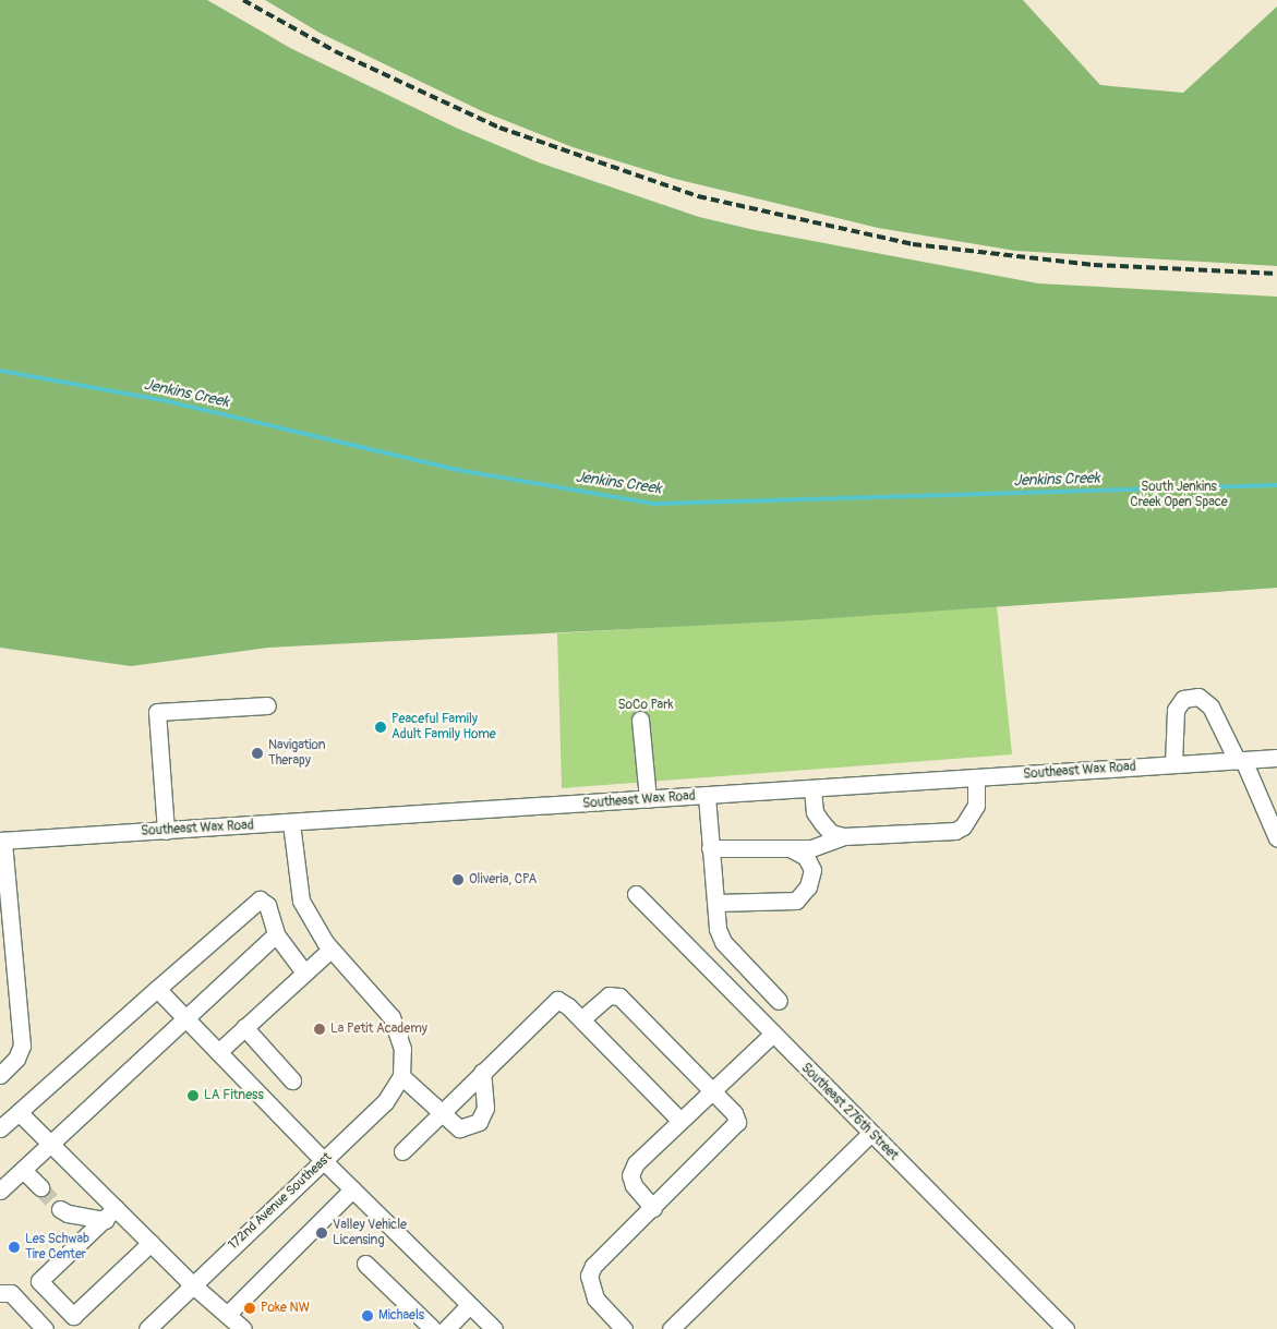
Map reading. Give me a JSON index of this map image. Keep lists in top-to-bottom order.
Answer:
{
  "streets": {
    "street": ["Southeast Wax Road", "Southeast 276th Street", "172nd Avenue Southeast"]
  },
  "water": ["Jenkins Creek"],
  "parks": ["South Jenkins Creek Open Space", "SoCo Park"],
  "places": [
    "Peaceful Family Adult Family Home",
    "Navigation Therapy",
    "Oliveria, CPA",
    "La Petit Academy",
    "LA Fitness",
    "Valley Vehicle Licensing",
    "Les Schwab Tire Center",
    "Poke NW",
    "Michaels"
  ]
}
